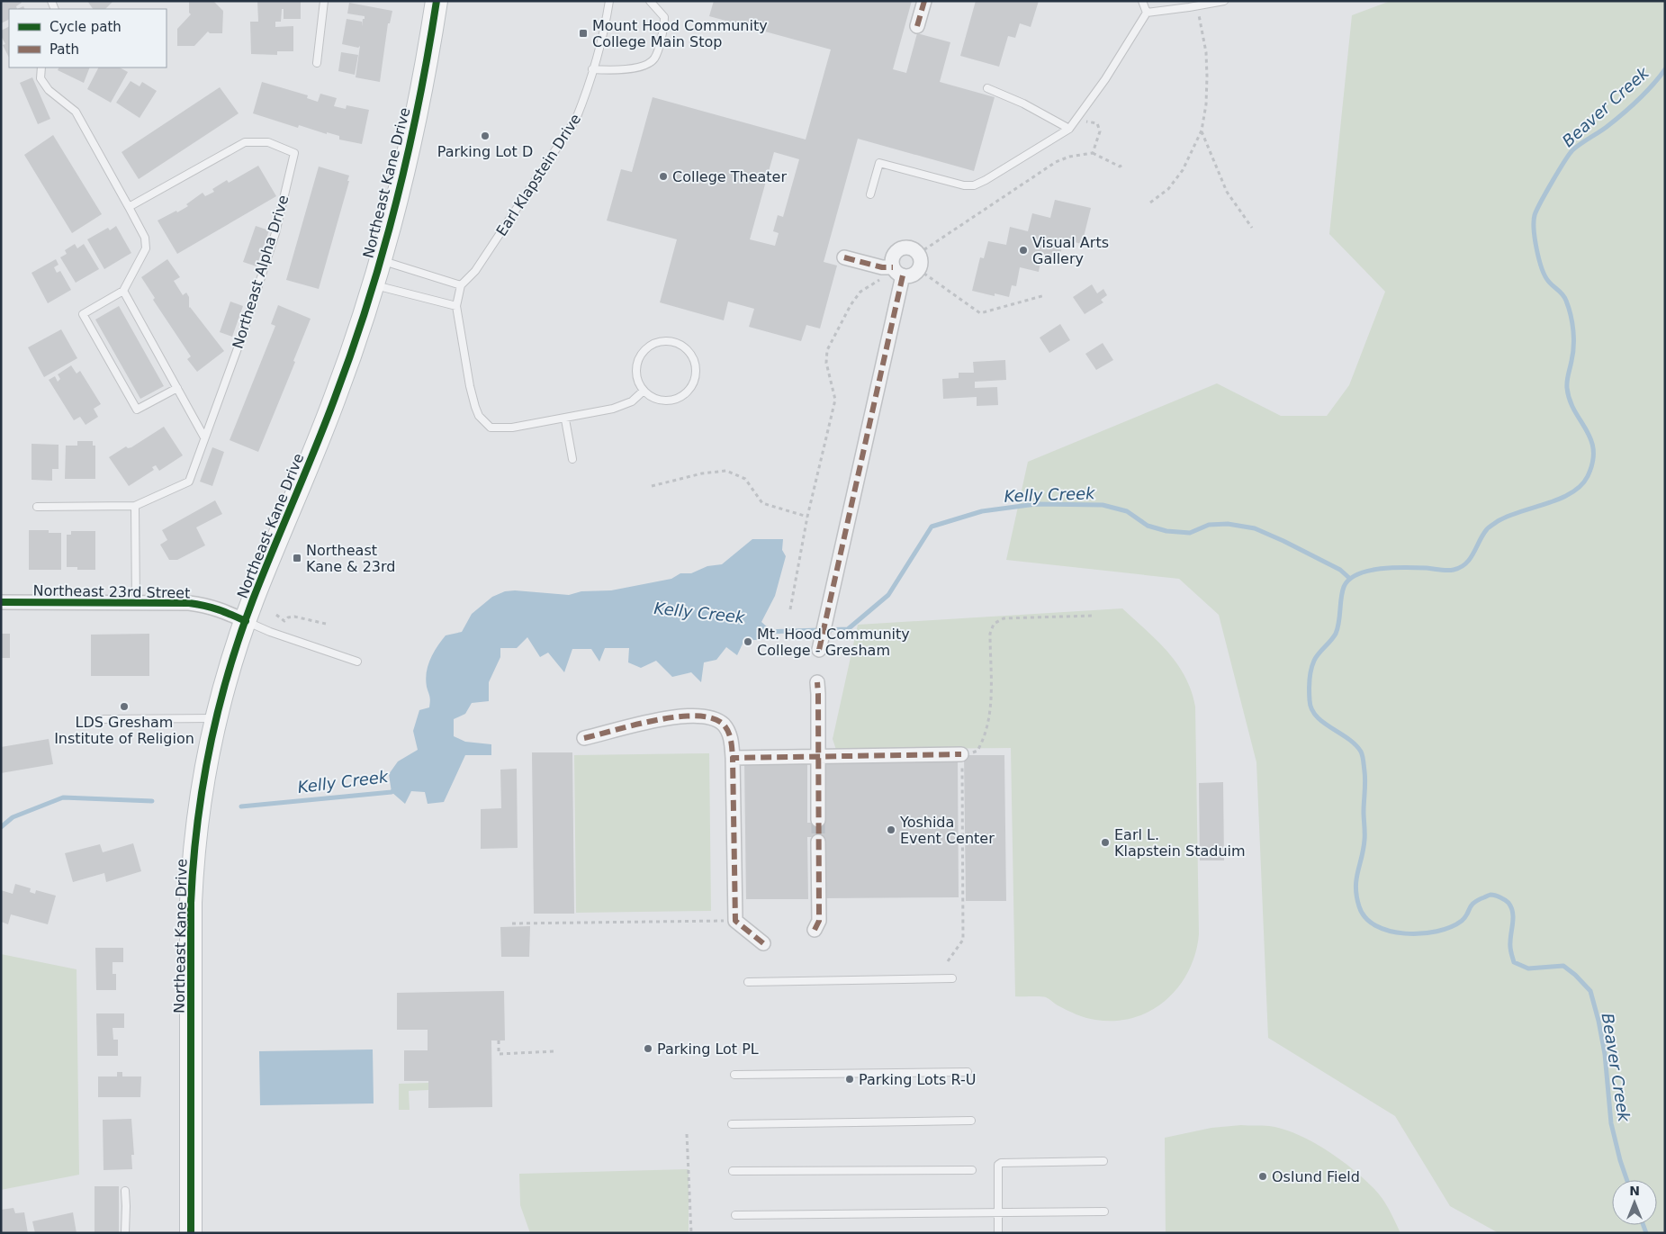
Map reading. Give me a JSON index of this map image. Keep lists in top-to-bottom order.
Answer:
{
  "streets": {
    "main road": ["Northeast Kane Drive"],
    "street": ["Northeast 23rd Street"],
    "lane": ["Earl Klapstein Drive", "Northeast Alpha Drive"]
  },
  "crossings": [
    ["Northeast Kane Drive", "Northeast 23rd Street"]
  ],
  "water": ["Beaver Creek", "Kelly Creek"],
  "places": {
    "transit": ["Mount Hood Community College Main Stop", "Northeast Kane & 23rd"],
    "other": [
      "Parking Lot D",
      "College Theater",
      "Visual Arts Gallery",
      "Mt. Hood Community College - Gresham",
      "LDS Gresham Institute of Religion",
      "Yoshida Event Center",
      "Earl L. Klapstein Staduim",
      "Parking Lot PL",
      "Parking Lots R-U",
      "Oslund Field"
    ]
  },
  "legend": ["Cycle path", "Path"],
  "north": "top"
}
